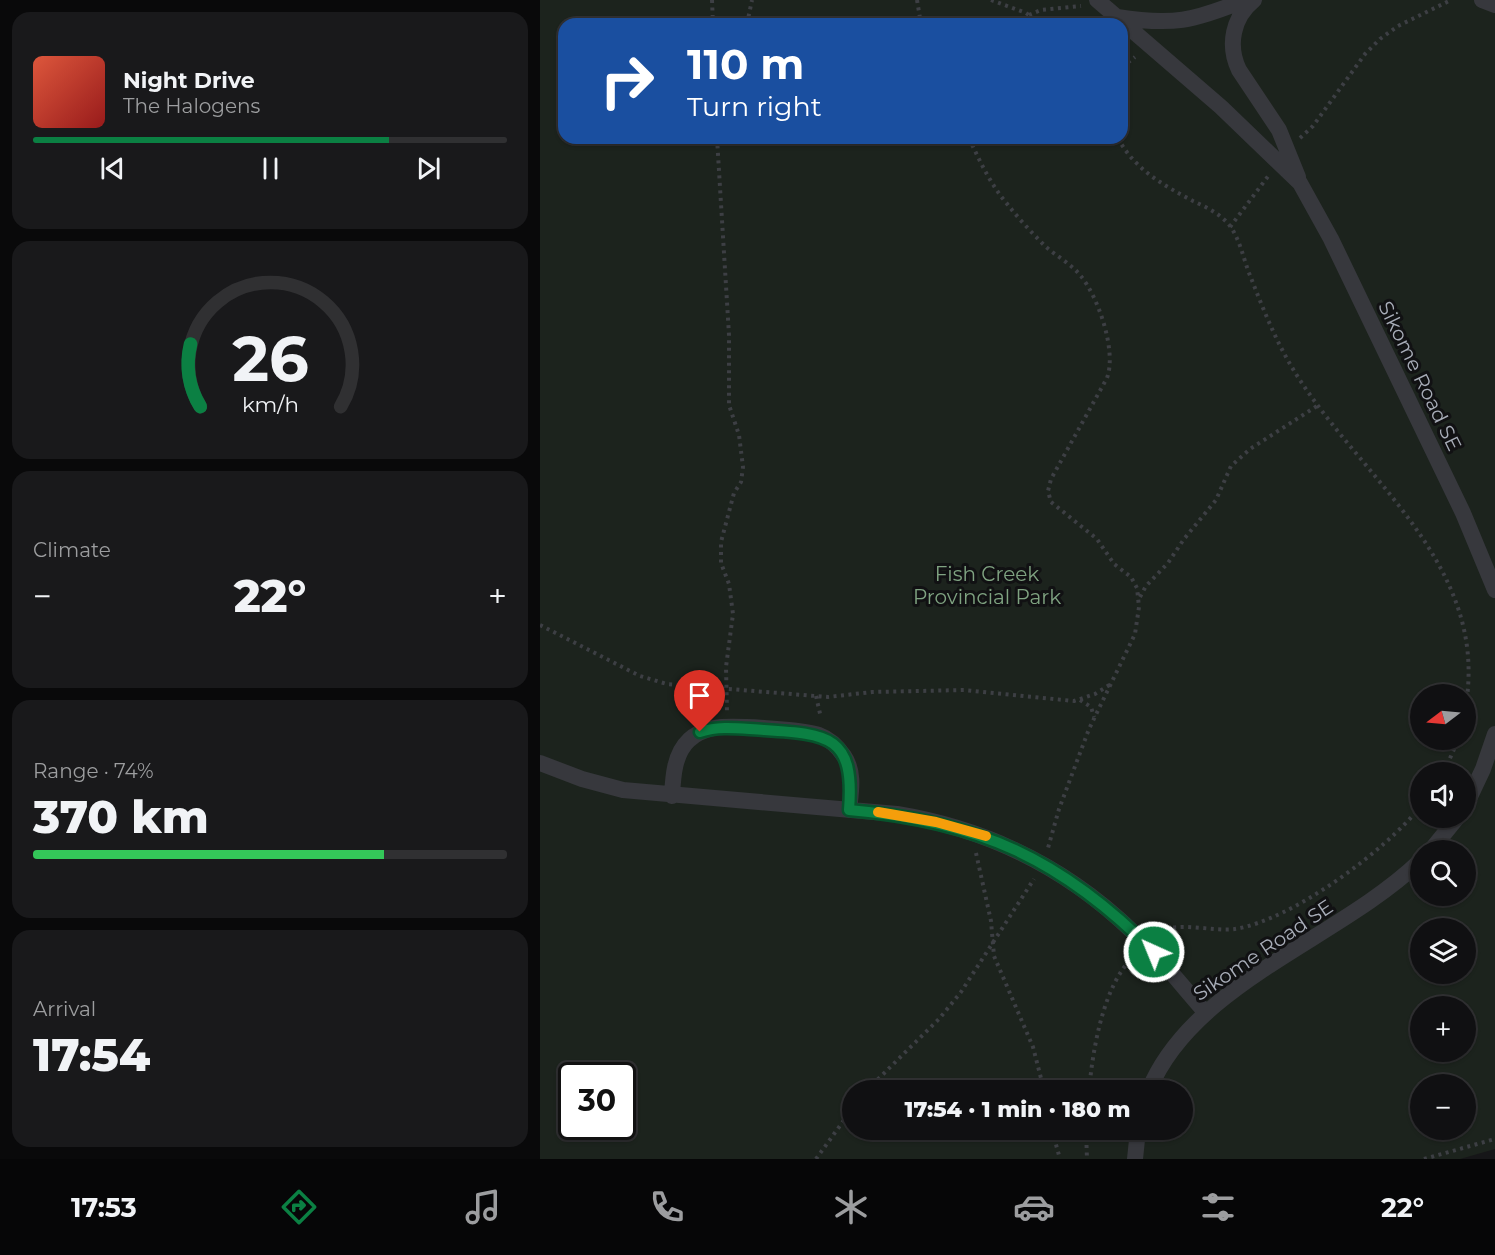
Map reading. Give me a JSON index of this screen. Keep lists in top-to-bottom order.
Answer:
{
  "streets": {
    "street": ["Sikome Road SE"]
  },
  "parks": ["Fish Creek Provincial Park"],
  "north": "left",
  "page": {
    "turn": ["110 m", "Turn right"],
    "song": ["Night Drive", "The Halogens"],
    "tile": [
      "Climate",
      ["Range · 74%", "370 km"],
      ["Arrival", "17:54"]
    ],
    "heat": ["−", "22°", "+"],
    "map_buttons": ["+", "−"],
    "limit": "30",
    "trip": "17:54 · 1 min · 180 m",
    "tabs": ["17:53", "22°"],
    "gauge": ["26", "km/h"]
  }
}
